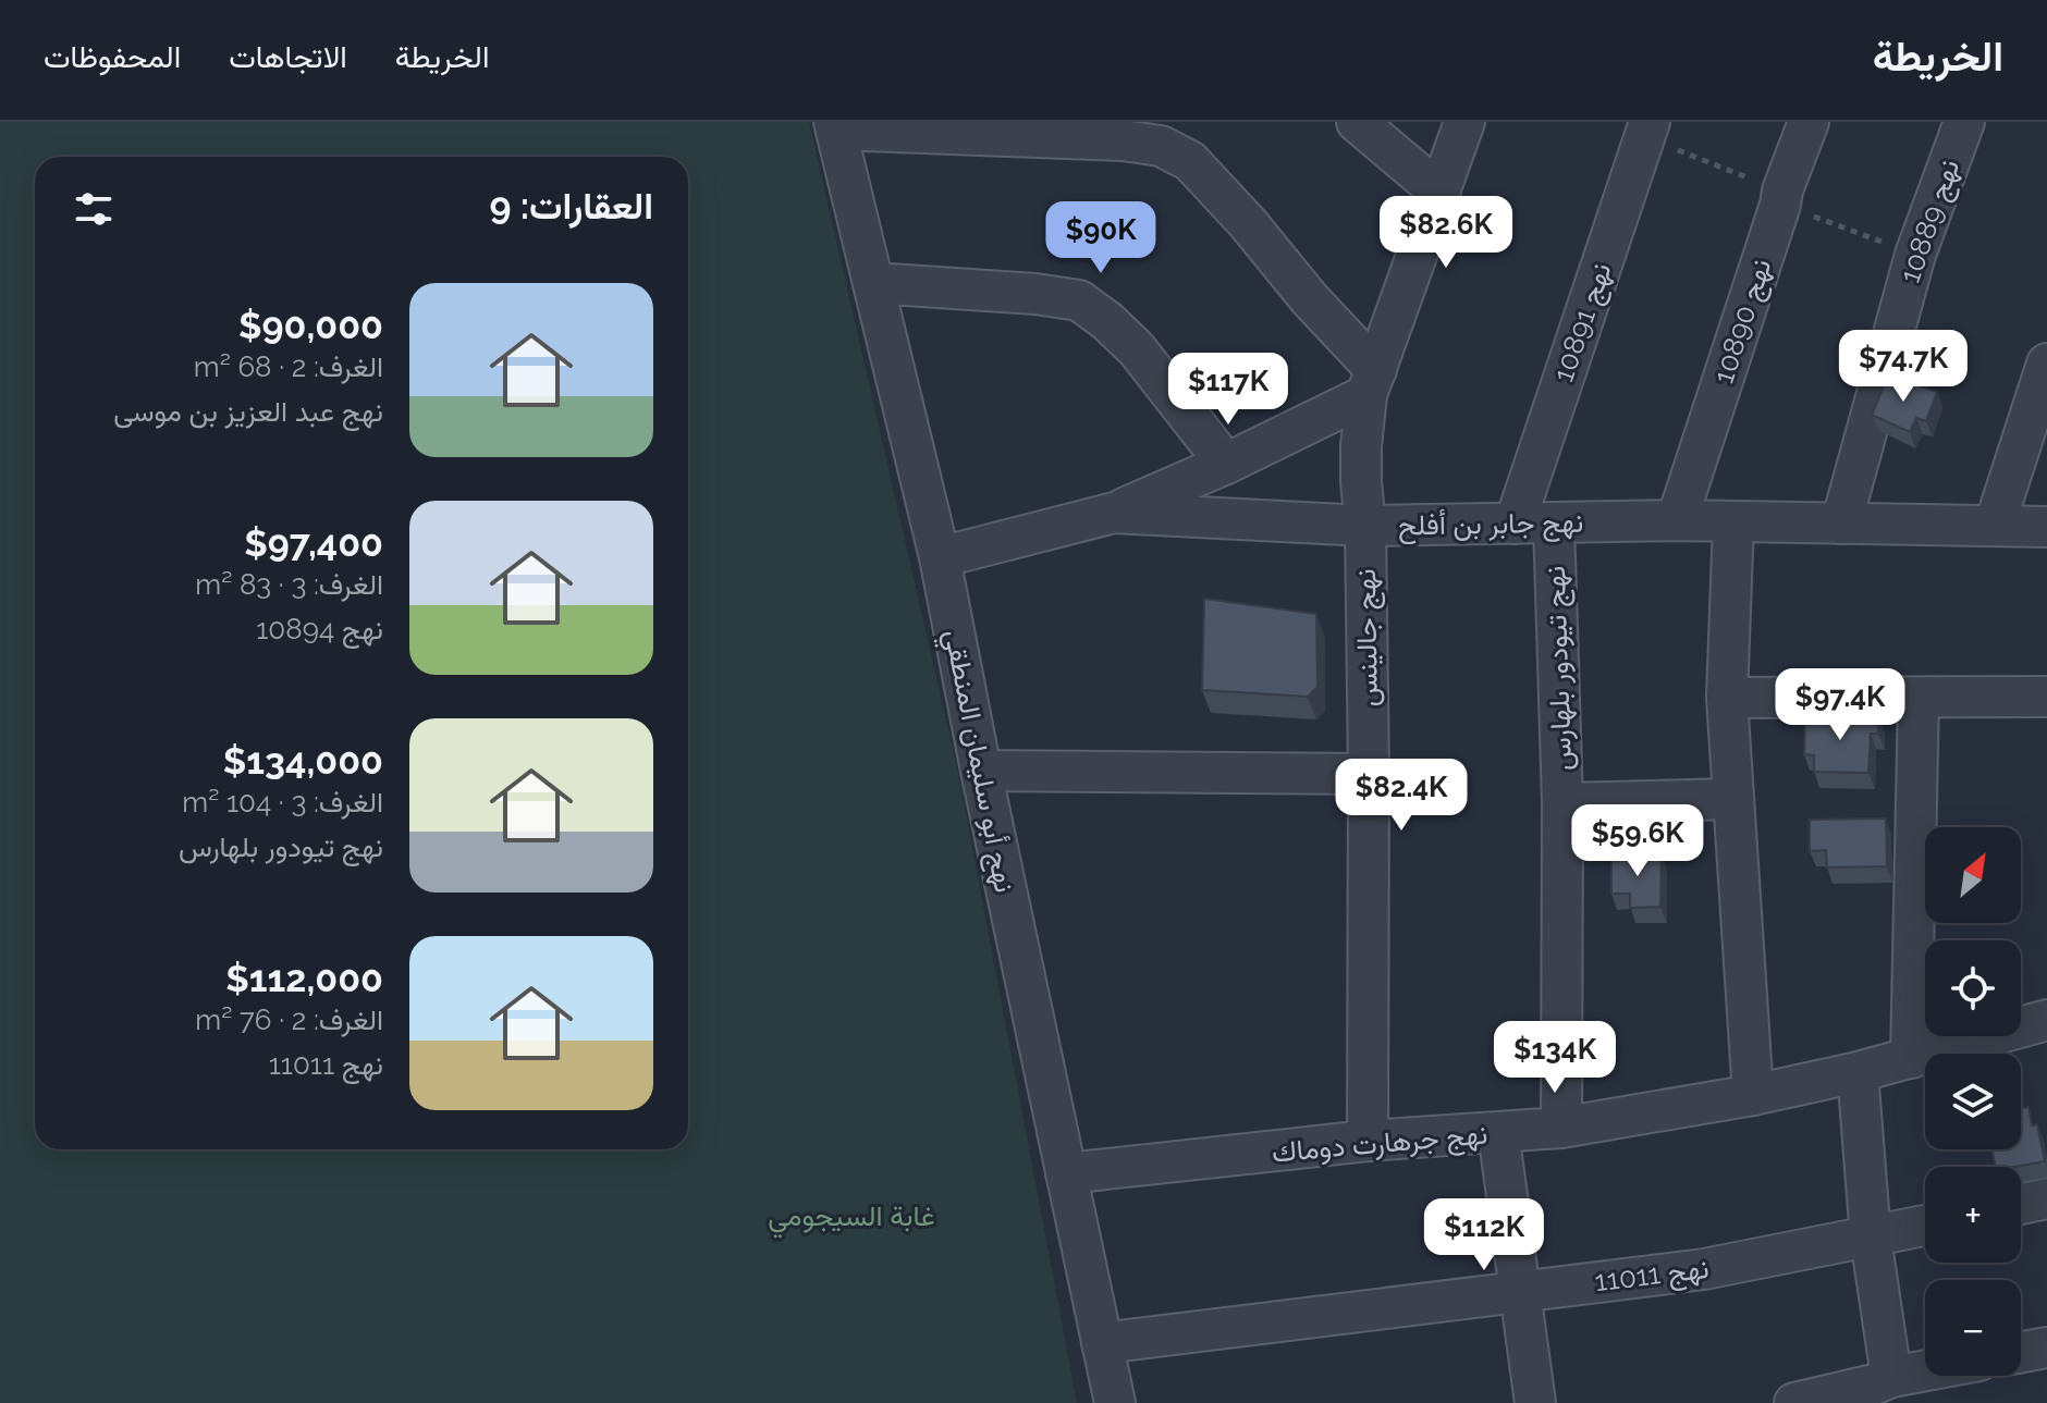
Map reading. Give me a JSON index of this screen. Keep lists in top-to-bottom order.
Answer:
{
  "streets": {
    "street": [
      "نهج 10889",
      "نهج 10890",
      "نهج 10891",
      "نهج جابر بن أفلح",
      "نهج جالينس",
      "نهج تيودور بلهارس",
      "نهج أبو سليمان المنطقي",
      "نهج جرهارت دوماك",
      "نهج 11011"
    ]
  },
  "crossings": [
    ["نهج 10889", "نهج جابر بن أفلح"],
    ["نهج 10890", "نهج جابر بن أفلح"],
    ["نهج 10891", "نهج جابر بن أفلح"],
    ["نهج جابر بن أفلح", "نهج جالينس"],
    ["نهج جابر بن أفلح", "نهج تيودور بلهارس"],
    ["نهج جابر بن أفلح", "نهج أبو سليمان المنطقي"],
    ["نهج جالينس", "نهج جرهارت دوماك"],
    ["نهج تيودور بلهارس", "نهج جرهارت دوماك"],
    ["نهج أبو سليمان المنطقي", "نهج جرهارت دوماك"],
    ["نهج أبو سليمان المنطقي", "نهج 11011"]
  ],
  "parks": ["غابة السيجومي"],
  "north": "top right",
  "page": {
    "header": "الخريطة",
    "nav": ["الخريطة", "الاتجاهات", "المحفوظات"],
    "heading": "العقارات: 9",
    "price": [
      "$82.6K",
      "$90K",
      "$74.7K",
      "$117K",
      "$97.4K",
      "$82.4K",
      "$59.6K",
      "$134K",
      "$112K"
    ],
    "list": [
      {
        "name": "$90,000",
        "note": "الغرف: 2 · 68 m² · نهج عبد العزيز بن موسى"
      },
      {
        "name": "$97,400",
        "note": "الغرف: 3 · 83 m² · نهج 10894"
      },
      {
        "name": "$134,000",
        "note": "الغرف: 3 · 104 m² · نهج تيودور بلهارس"
      },
      {
        "name": "$112,000",
        "note": "الغرف: 2 · 76 m² · نهج 11011"
      }
    ],
    "map_buttons": ["+", "−"]
  }
}
